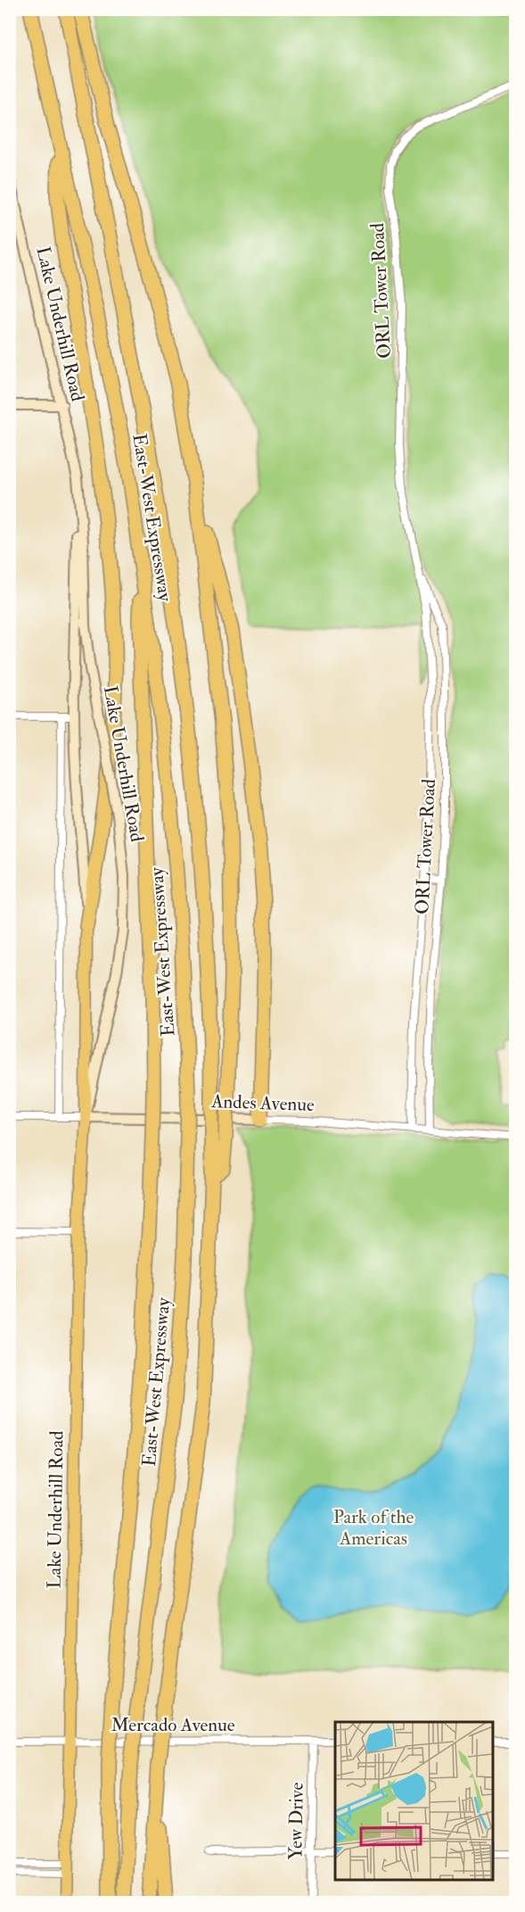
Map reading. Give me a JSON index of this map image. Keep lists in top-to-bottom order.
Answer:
{
  "streets": {
    "highway": ["East-West Expressway"],
    "main road": ["Lake Underhill Road", "Andes Avenue"],
    "street": ["ORL Tower Road", "Mercado Avenue", "Yew Drive"]
  },
  "crossings": [
    ["ORL Tower Road", "Andes Avenue"],
    ["Lake Underhill Road", "Andes Avenue"],
    ["Lake Underhill Road", "Mercado Avenue"],
    ["Mercado Avenue", "Yew Drive"]
  ],
  "parks": ["Park of the Americas"]
}
